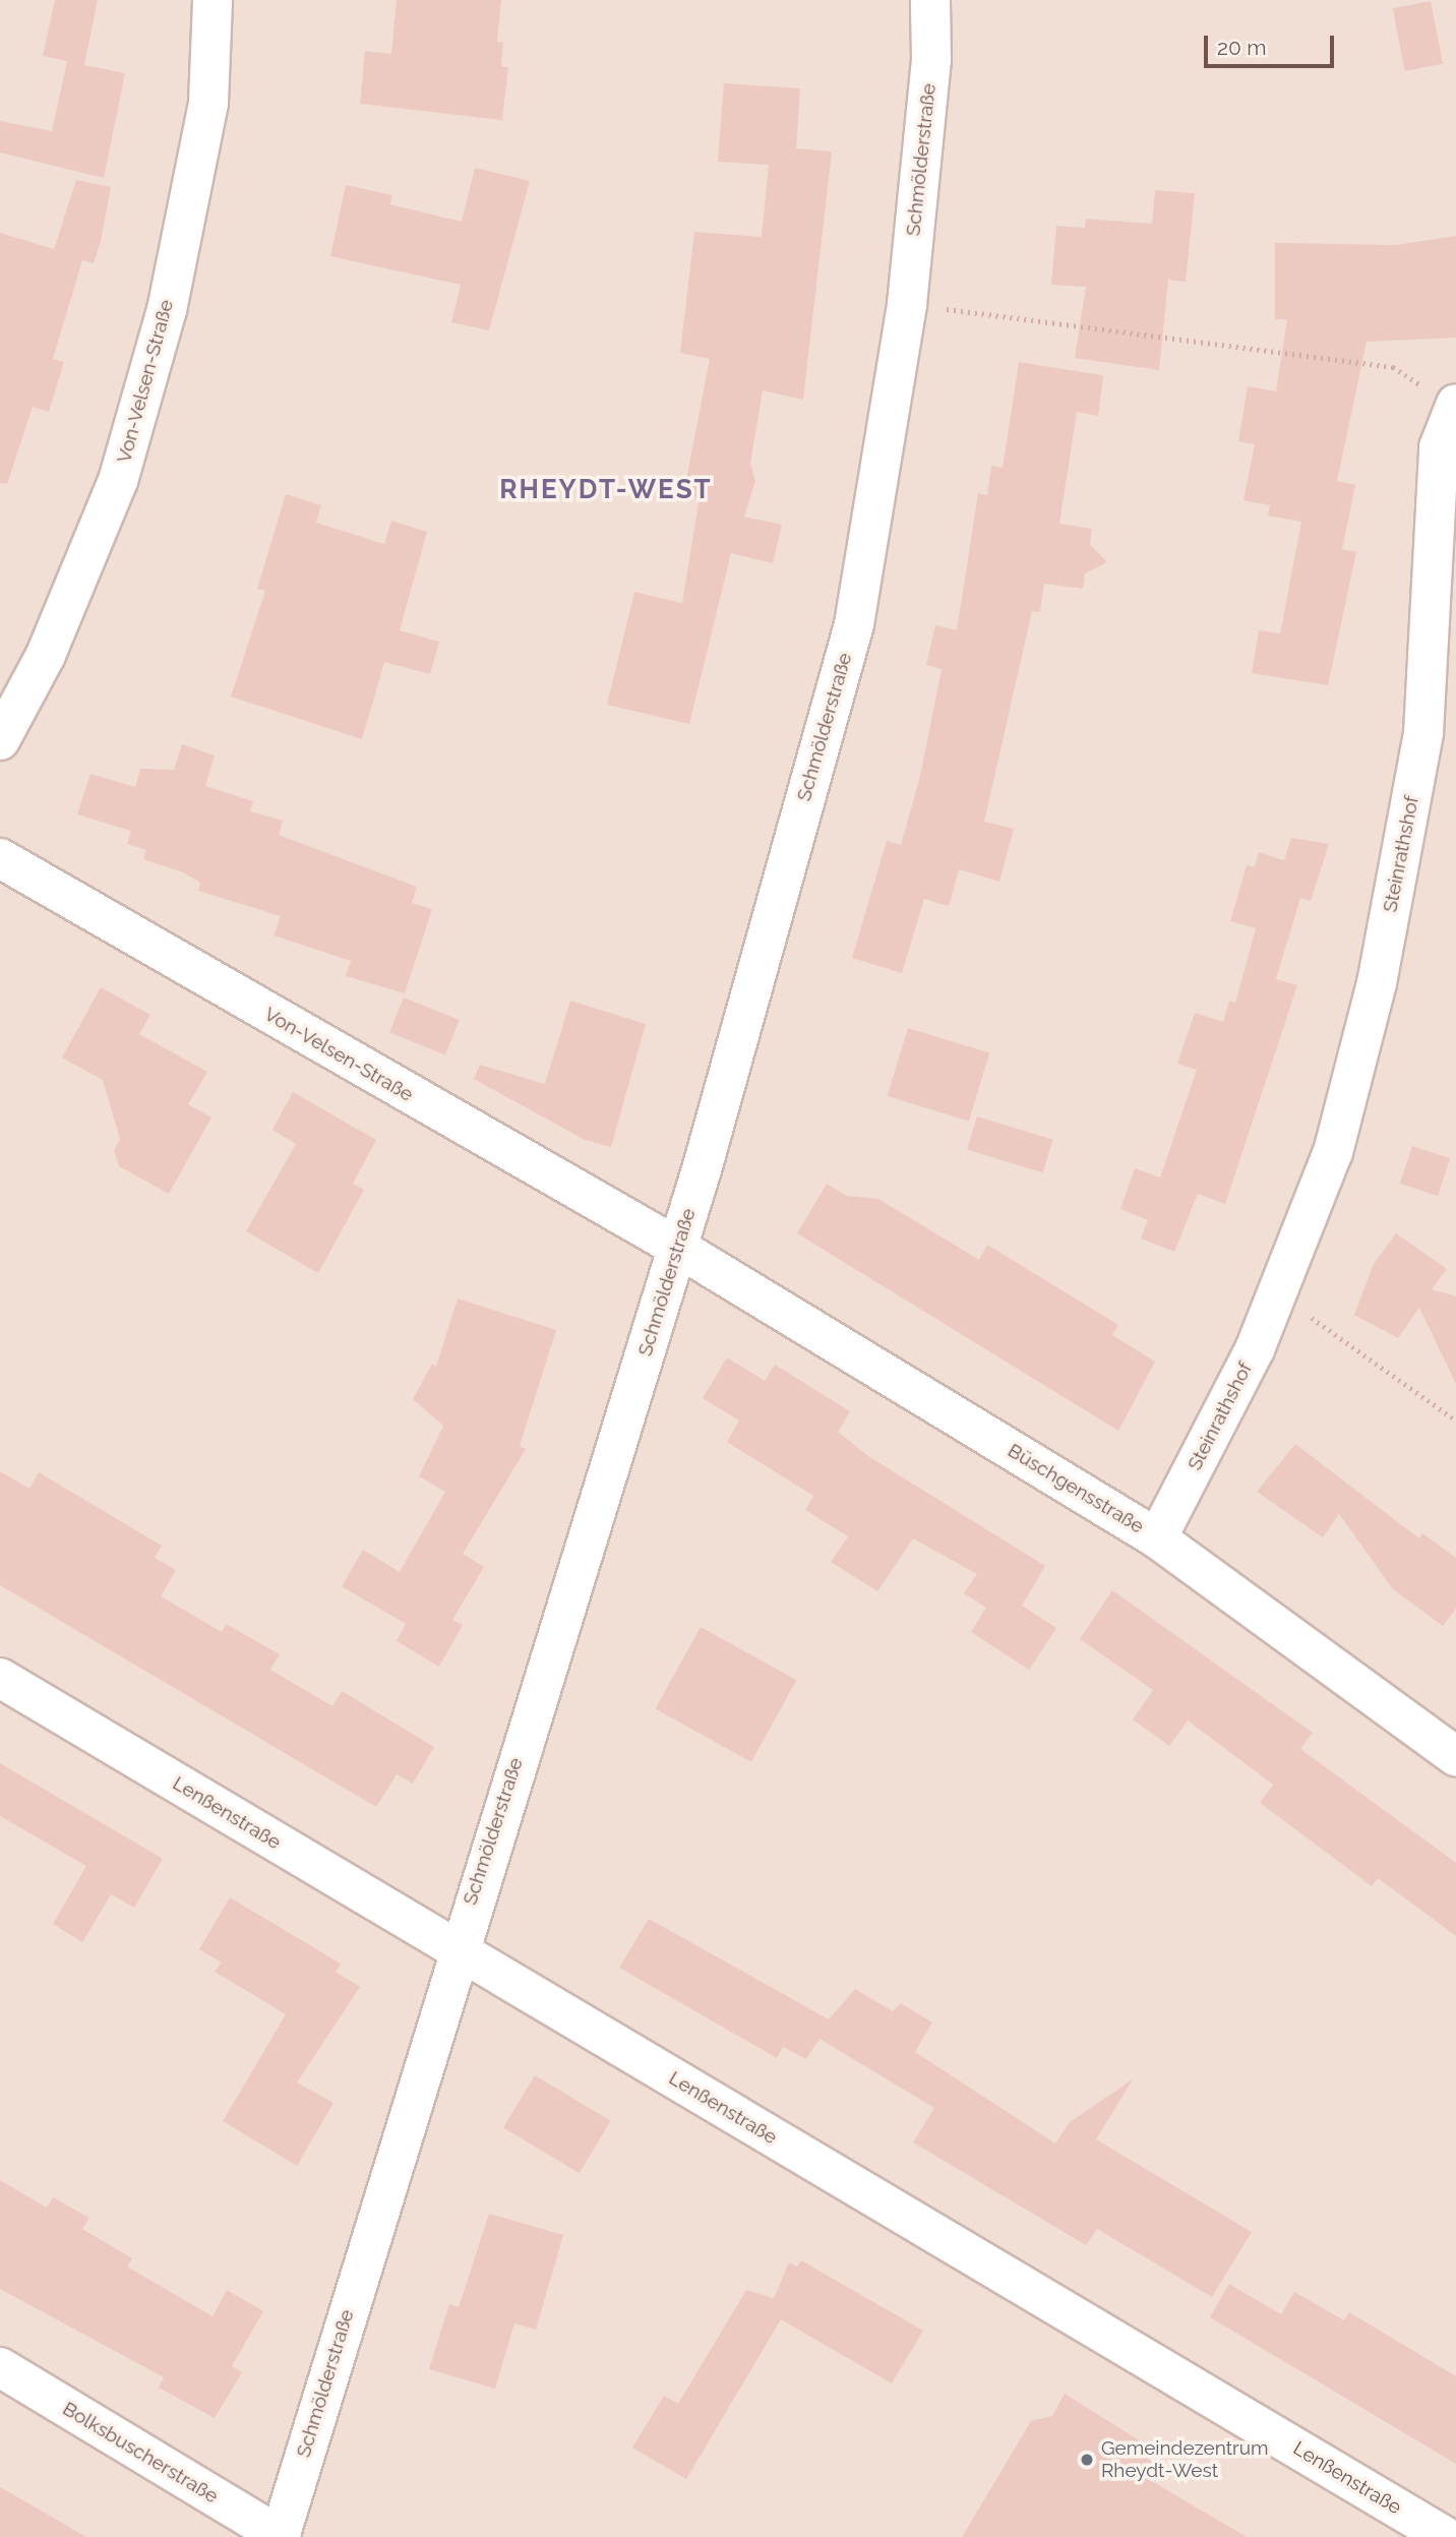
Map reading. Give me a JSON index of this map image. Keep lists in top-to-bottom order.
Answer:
{
  "streets": {
    "street": [
      "Schmölderstraße",
      "Von-Velsen-Straße",
      "Steinrathshof",
      "Büschgensstraße",
      "Lenßenstraße",
      "Bolksbuscherstraße"
    ]
  },
  "crossings": [
    ["Schmölderstraße", "Von-Velsen-Straße"],
    ["Schmölderstraße", "Büschgensstraße"],
    ["Schmölderstraße", "Lenßenstraße"],
    ["Schmölderstraße", "Bolksbuscherstraße"],
    ["Von-Velsen-Straße", "Büschgensstraße"],
    ["Steinrathshof", "Büschgensstraße"]
  ],
  "districts": ["RHEYDT-WEST"],
  "places": ["Gemeindezentrum Rheydt-West"],
  "scale_bar": "20 m"
}
